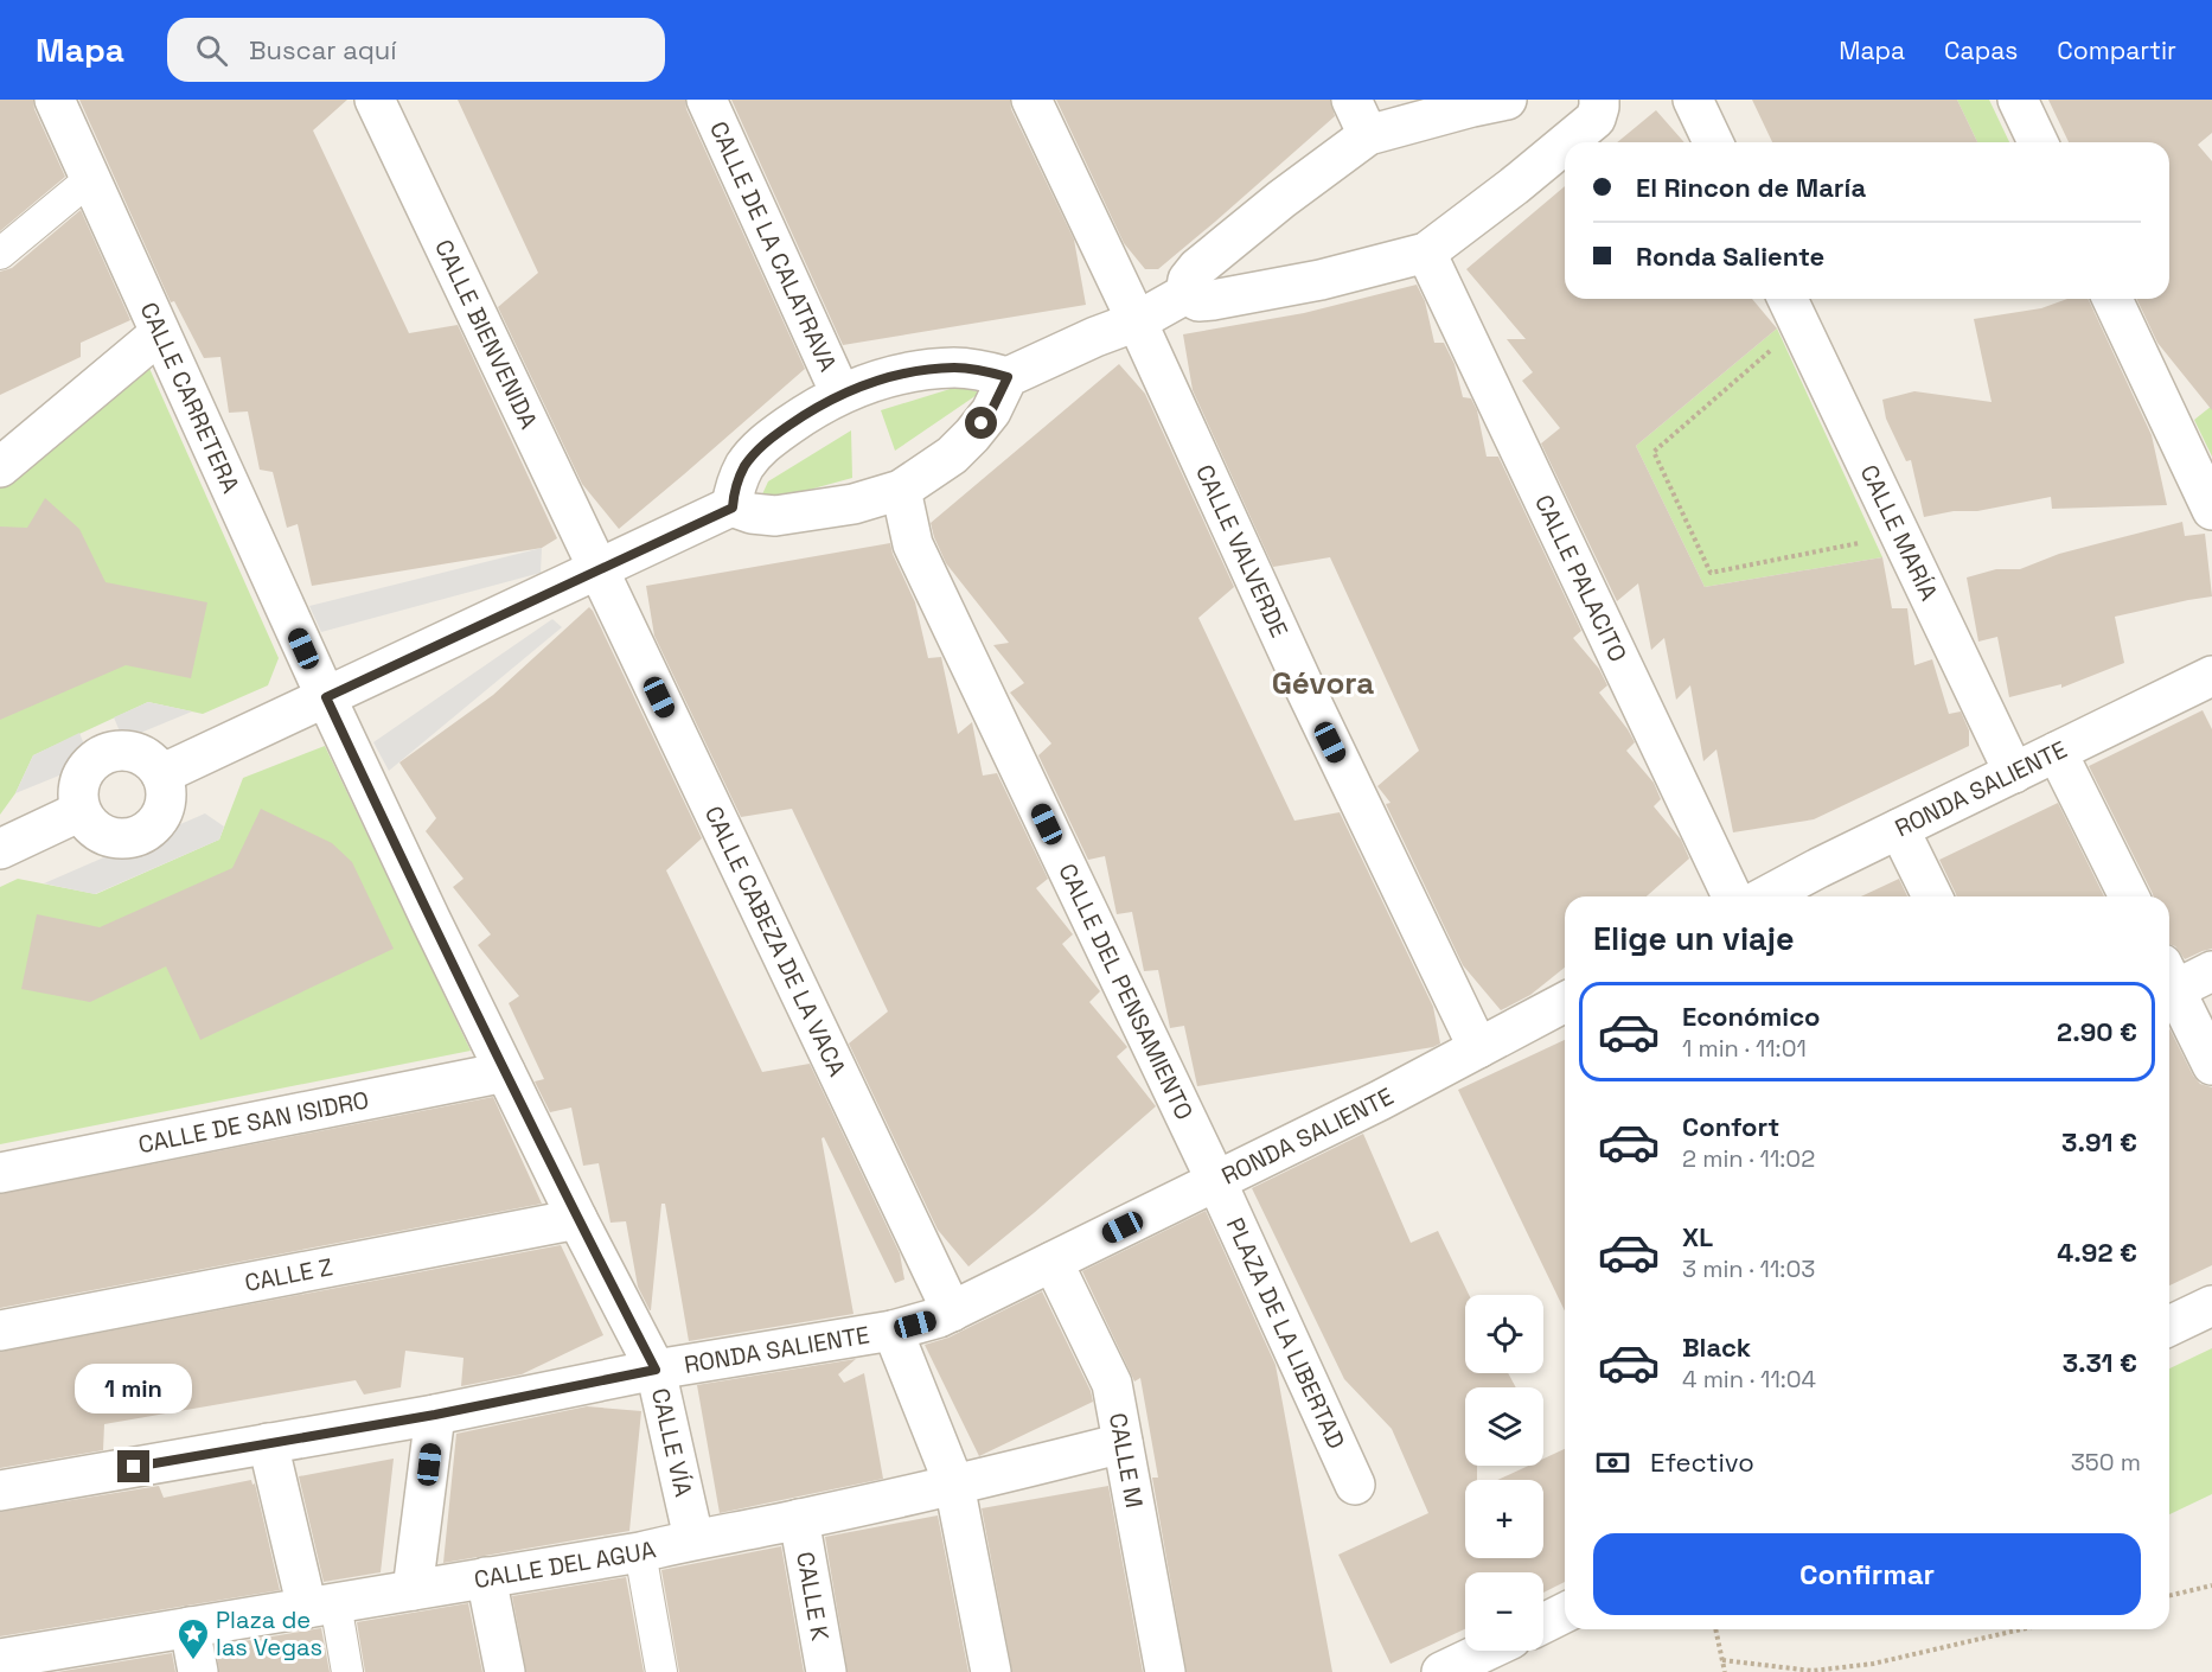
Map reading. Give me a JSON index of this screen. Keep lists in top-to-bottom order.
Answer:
{
  "streets": {
    "street": [
      "CALLE DE LA CALATRAVA",
      "CALLE BIENVENIDA",
      "CALLE CARRETERA",
      "CALLE MARÍA",
      "CALLE VALVERDE",
      "CALLE PALACITO",
      "RONDA SALIENTE",
      "CALLE CABEZA DE LA VACA",
      "CALLE DEL PENSAMIENTO",
      "CALLE DE SAN ISIDRO",
      "CALLE Z",
      "PLAZA DE LA LIBERTAD",
      "CALLE VÍA",
      "CALLE M",
      "CALLE DEL AGUA",
      "CALLE K"
    ]
  },
  "crossings": [
    ["CALLE BIENVENIDA", "CALLE CABEZA DE LA VACA"],
    ["CALLE CARRETERA", "CALLE VÍA"],
    ["CALLE MARÍA", "RONDA SALIENTE"],
    ["CALLE VALVERDE", "RONDA SALIENTE"],
    ["RONDA SALIENTE", "CALLE CABEZA DE LA VACA"],
    ["RONDA SALIENTE", "CALLE DEL PENSAMIENTO"],
    ["RONDA SALIENTE", "PLAZA DE LA LIBERTAD"],
    ["RONDA SALIENTE", "CALLE VÍA"],
    ["RONDA SALIENTE", "CALLE M"],
    ["CALLE DEL PENSAMIENTO", "PLAZA DE LA LIBERTAD"],
    ["CALLE DE SAN ISIDRO", "CALLE VÍA"],
    ["CALLE Z", "CALLE VÍA"],
    ["CALLE VÍA", "CALLE DEL AGUA"],
    ["CALLE M", "CALLE DEL AGUA"],
    ["CALLE DEL AGUA", "CALLE K"]
  ],
  "districts": ["Gévora"],
  "places": {
    "place": ["Plaza de las Vegas"]
  },
  "page": {
    "header": "Mapa",
    "search": "Buscar aquí",
    "nav": ["Mapa", "Capas", "Compartir"],
    "banner": ["El Rincon de María", "Ronda Saliente"],
    "heading": "Elige un viaje",
    "list": [
      {
        "name": "Económico",
        "note": "1 min · 11:01",
        "value": "2.90 €"
      },
      {
        "name": "Confort",
        "note": "2 min · 11:02",
        "value": "3.91 €"
      },
      {
        "name": "XL",
        "note": "3 min · 11:03",
        "value": "4.92 €"
      },
      {
        "name": "Black",
        "note": "4 min · 11:04",
        "value": "3.31 €"
      }
    ],
    "map_buttons": ["+", "−"],
    "bubble": "1 min",
    "pay": ["Efectivo", "350 m"],
    "buttons": "Confirmar"
  }
}
